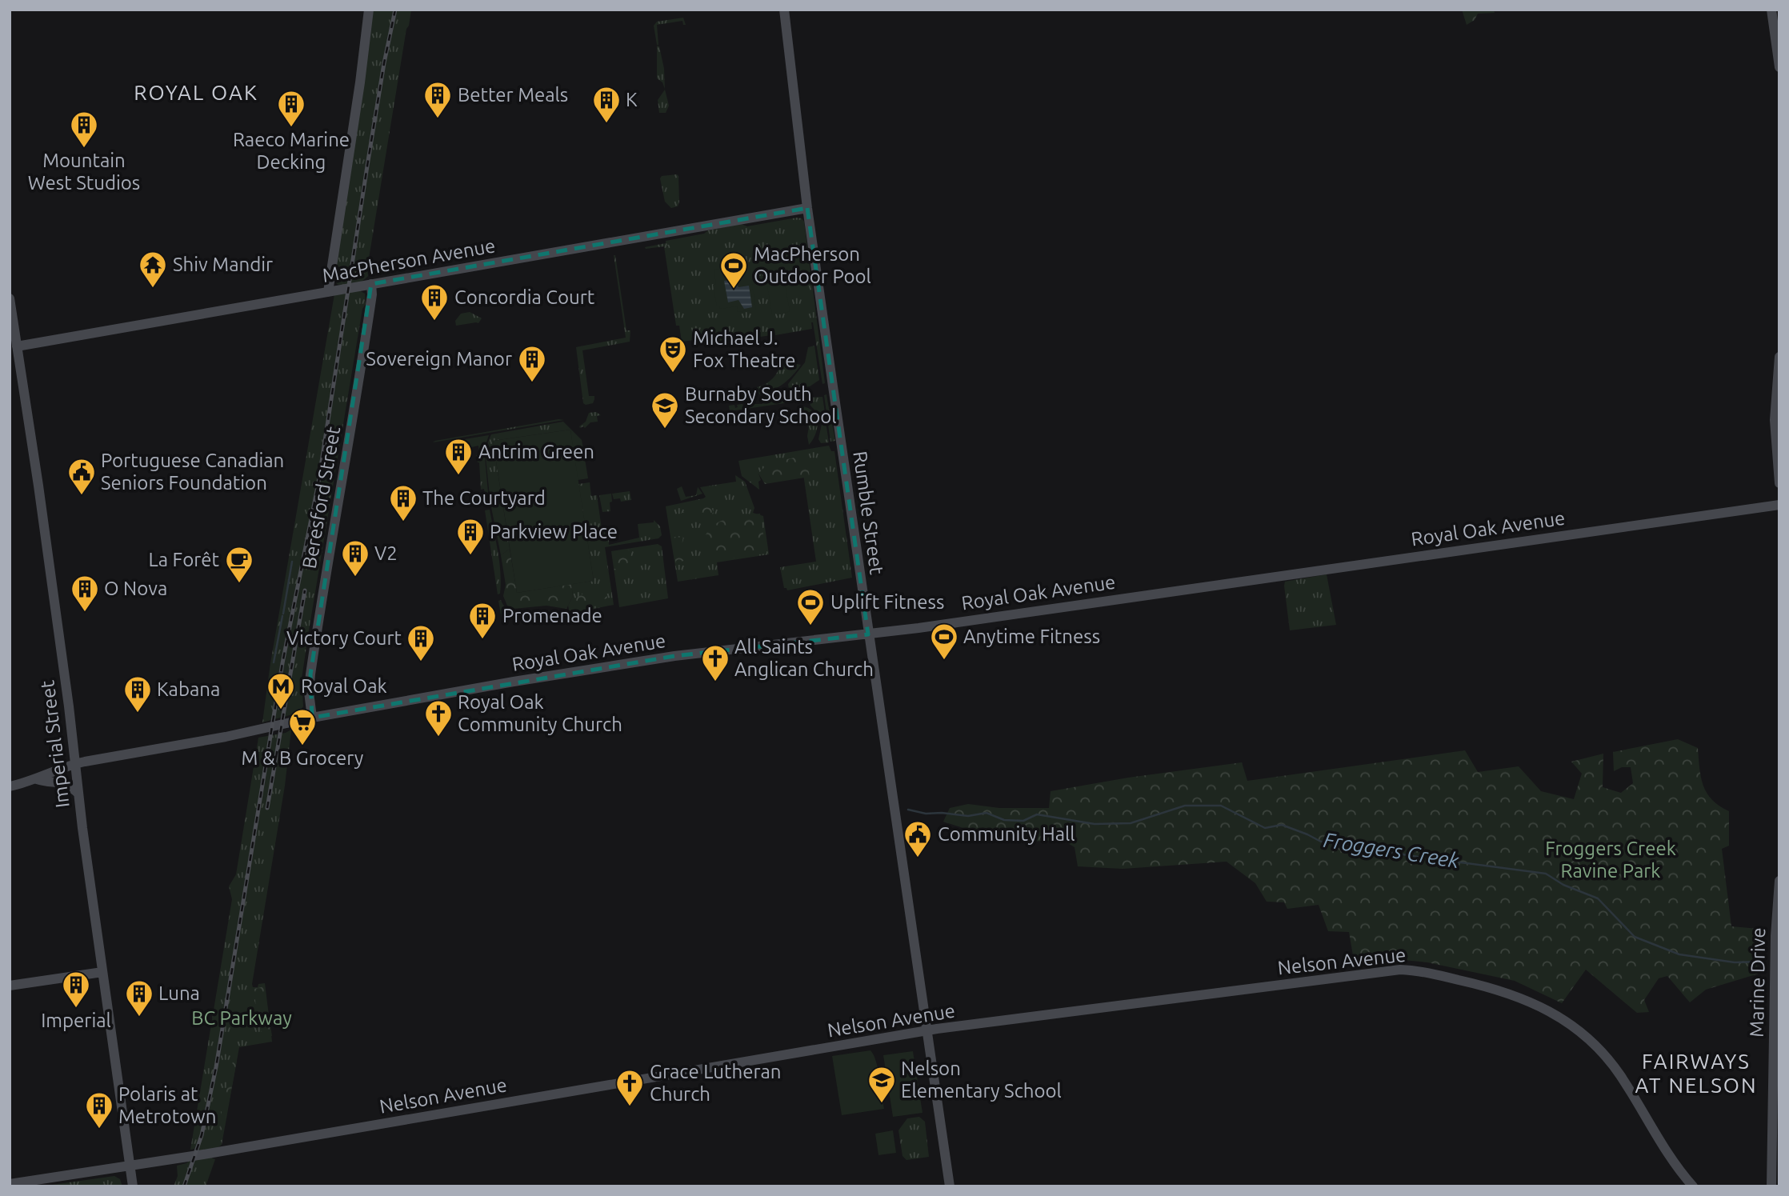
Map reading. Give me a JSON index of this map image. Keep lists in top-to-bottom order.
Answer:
{
  "streets": {
    "street": [
      "MacPherson Avenue",
      "Beresford Street",
      "Rumble Street",
      "Royal Oak Avenue",
      "Imperial Street",
      "Nelson Avenue",
      "Marine Drive"
    ]
  },
  "crossings": [
    ["MacPherson Avenue", "Beresford Street"],
    ["MacPherson Avenue", "Rumble Street"],
    ["MacPherson Avenue", "Imperial Street"],
    ["Beresford Street", "Royal Oak Avenue"],
    ["Rumble Street", "Royal Oak Avenue"],
    ["Rumble Street", "Nelson Avenue"],
    ["Royal Oak Avenue", "Imperial Street"],
    ["Imperial Street", "Nelson Avenue"]
  ],
  "districts": ["ROYAL OAK", "FAIRWAYS AT NELSON"],
  "water": ["Froggers Creek"],
  "parks": ["Froggers Creek Ravine Park", "BC Parkway"],
  "places": {
    "building": [
      "Better Meals",
      "K",
      "Raeco Marine Decking",
      "Mountain West Studios",
      "Concordia Court",
      "Sovereign Manor",
      "Antrim Green",
      "The Courtyard",
      "Parkview Place",
      "V2",
      "O Nova",
      "Promenade",
      "Victory Court",
      "Kabana",
      "Imperial",
      "Luna",
      "Polaris at Metrotown"
    ],
    "temple": ["Shiv Mandir"],
    "sports": ["MacPherson Outdoor Pool", "Uplift Fitness", "Anytime Fitness"],
    "theatre": ["Michael J. Fox Theatre"],
    "school or university": ["Burnaby South Secondary School", "Nelson Elementary School"],
    "public building": ["Portuguese Canadian Seniors Foundation", "Community Hall"],
    "cafe": ["La Forêt"],
    "church": ["All Saints Anglican Church", "Royal Oak Community Church", "Grace Lutheran Church"],
    "metro station": ["Royal Oak"],
    "supermarket": ["M & B Grocery"]
  }
}
